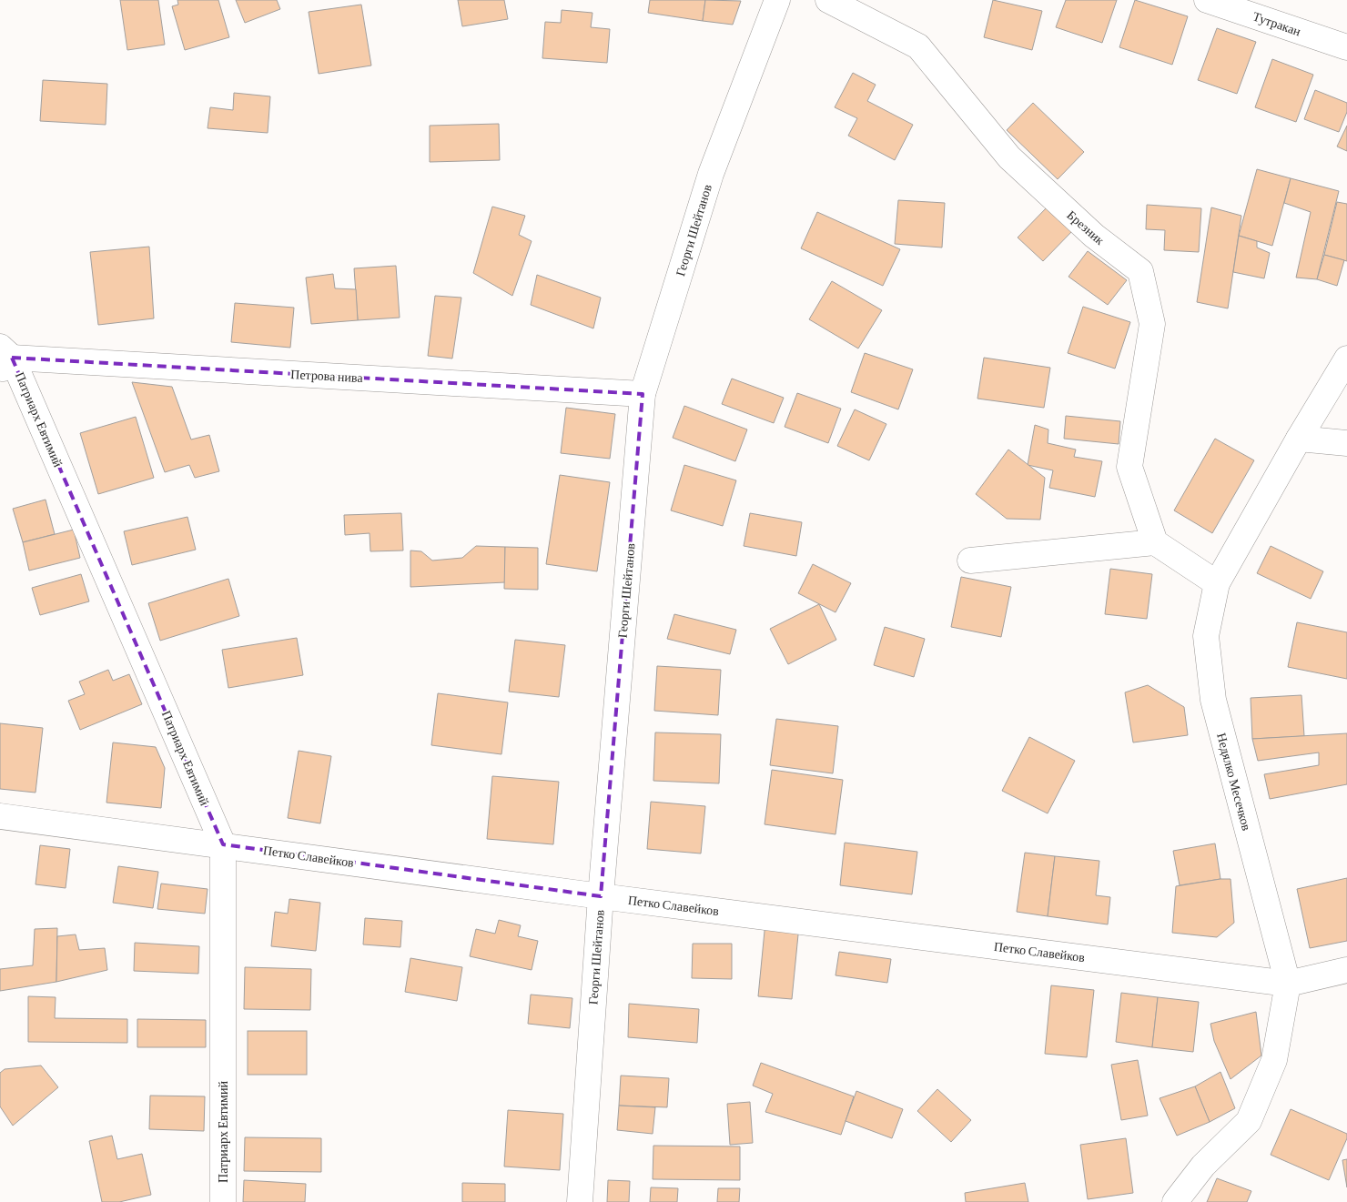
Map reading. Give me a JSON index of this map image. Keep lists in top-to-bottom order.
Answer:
{
  "streets": {
    "street": [
      "Тутракан",
      "Брезник",
      "Георги Шейтанов",
      "Петрова нива",
      "Патриарх Евтимий",
      "Недялко Месечков",
      "Петко Славейков"
    ]
  },
  "crossings": [
    ["Георги Шейтанов", "Петрова нива"],
    ["Георги Шейтанов", "Петко Славейков"],
    ["Петрова нива", "Патриарх Евтимий"],
    ["Патриарх Евтимий", "Петко Славейков"],
    ["Недялко Месечков", "Петко Славейков"]
  ]
}
